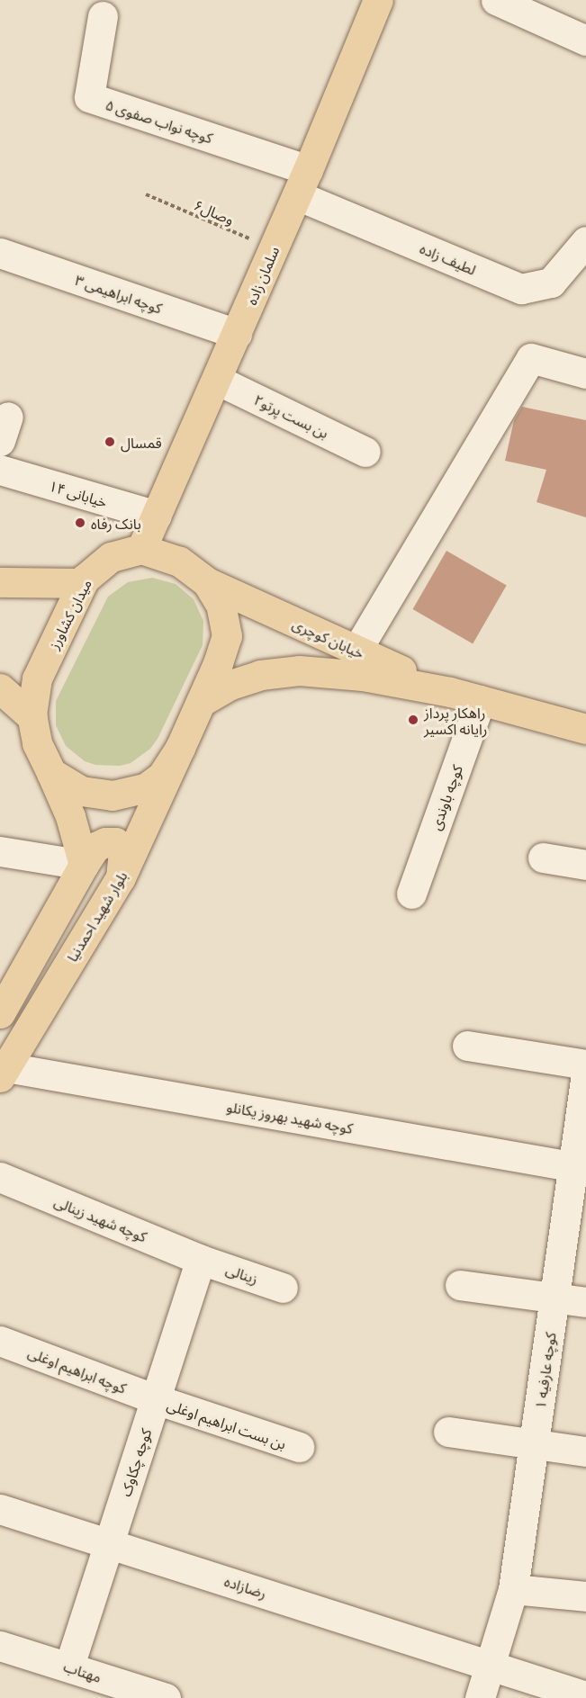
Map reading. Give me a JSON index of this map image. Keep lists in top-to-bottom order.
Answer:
{
  "streets": {
    "main road": [
      "سلمان زاده",
      "میدان کشاورز",
      "خیابان کوچری",
      "بلوار شهید احمدنیا"
    ],
    "street": [
      "کوچه نواب صفوی ۵",
      "لطیف زاده",
      "کوچه ابراهیمی ۳",
      "بن بست پرتو۲",
      "خیابانی ۱۴",
      "کوچه باوندی",
      "کوچه شهید بهروز یکانلو",
      "کوچه شهید زینالی",
      "زینالی",
      "کوچه ابراهیم اوغلی",
      "کوچه عارفیه ۱",
      "بن بست ابراهیم اوغلی",
      "کوچه چکاوک",
      "رضازاده",
      "مهتاب"
    ],
    "path": ["وصال۶"]
  },
  "crossings": [
    ["کوچه نواب صفوی ۵", "لطیف زاده"],
    ["کوچه نواب صفوی ۵", "سلمان زاده"],
    ["وصال۶", "سلمان زاده"],
    ["لطیف زاده", "سلمان زاده"],
    ["سلمان زاده", "کوچه ابراهیمی ۳"],
    ["سلمان زاده", "بن بست پرتو۲"],
    ["سلمان زاده", "خیابانی ۱۴"],
    ["سلمان زاده", "میدان کشاورز"],
    ["خیابان کوچری", "کوچه باوندی"],
    ["بلوار شهید احمدنیا", "کوچه شهید بهروز یکانلو"],
    ["کوچه شهید بهروز یکانلو", "کوچه عارفیه ۱"],
    ["کوچه شهید زینالی", "زینالی"],
    ["کوچه شهید زینالی", "کوچه چکاوک"],
    ["زینالی", "کوچه چکاوک"],
    ["کوچه ابراهیم اوغلی", "بن بست ابراهیم اوغلی"],
    ["کوچه ابراهیم اوغلی", "کوچه چکاوک"],
    ["کوچه عارفیه ۱", "رضازاده"],
    ["بن بست ابراهیم اوغلی", "کوچه چکاوک"],
    ["کوچه چکاوک", "رضازاده"],
    ["کوچه چکاوک", "مهتاب"]
  ],
  "places": ["قمسال", "بانک رفاه", "راهکار پرداز رایانه اکسیر"]
}
